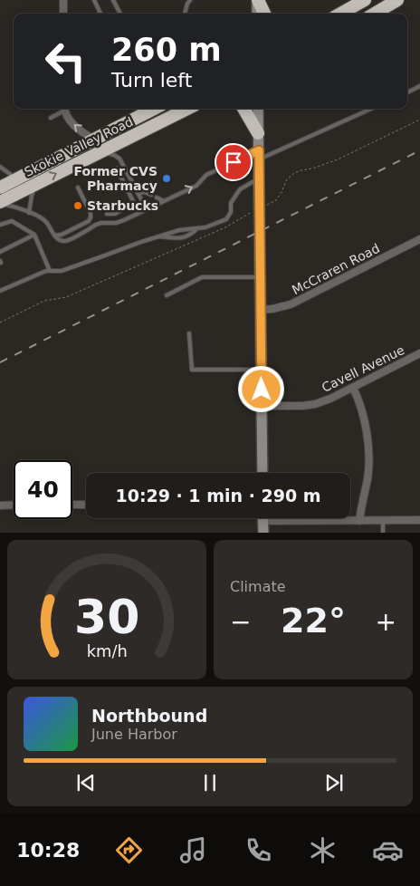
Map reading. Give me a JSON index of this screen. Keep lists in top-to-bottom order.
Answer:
{
  "streets": {
    "highway": ["Skokie Valley Road"],
    "street": ["McCraren Road", "Cavell Avenue"]
  },
  "places": ["Former CVS Pharmacy", "Starbucks"],
  "page": {
    "turn": ["260 m", "Turn left"],
    "limit": "40",
    "trip": "10:29 · 1 min · 290 m",
    "tile": "Climate",
    "heat": ["−", "22°", "+"],
    "song": ["Northbound", "June Harbor"],
    "tabs": "10:28",
    "gauge": ["30", "km/h"]
  }
}
